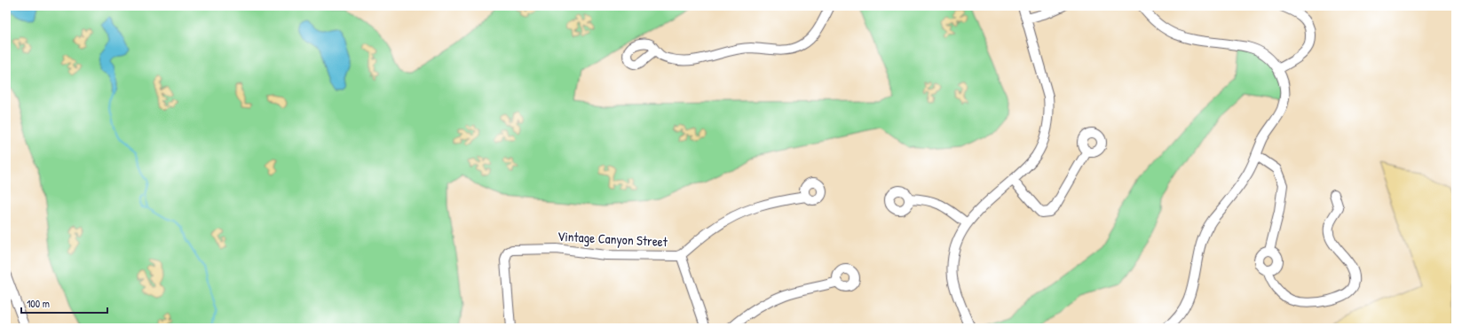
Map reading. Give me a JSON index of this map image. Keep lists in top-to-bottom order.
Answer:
{
  "streets": {
    "street": ["Vintage Canyon Street"]
  },
  "scale_bar": "100 m"
}
